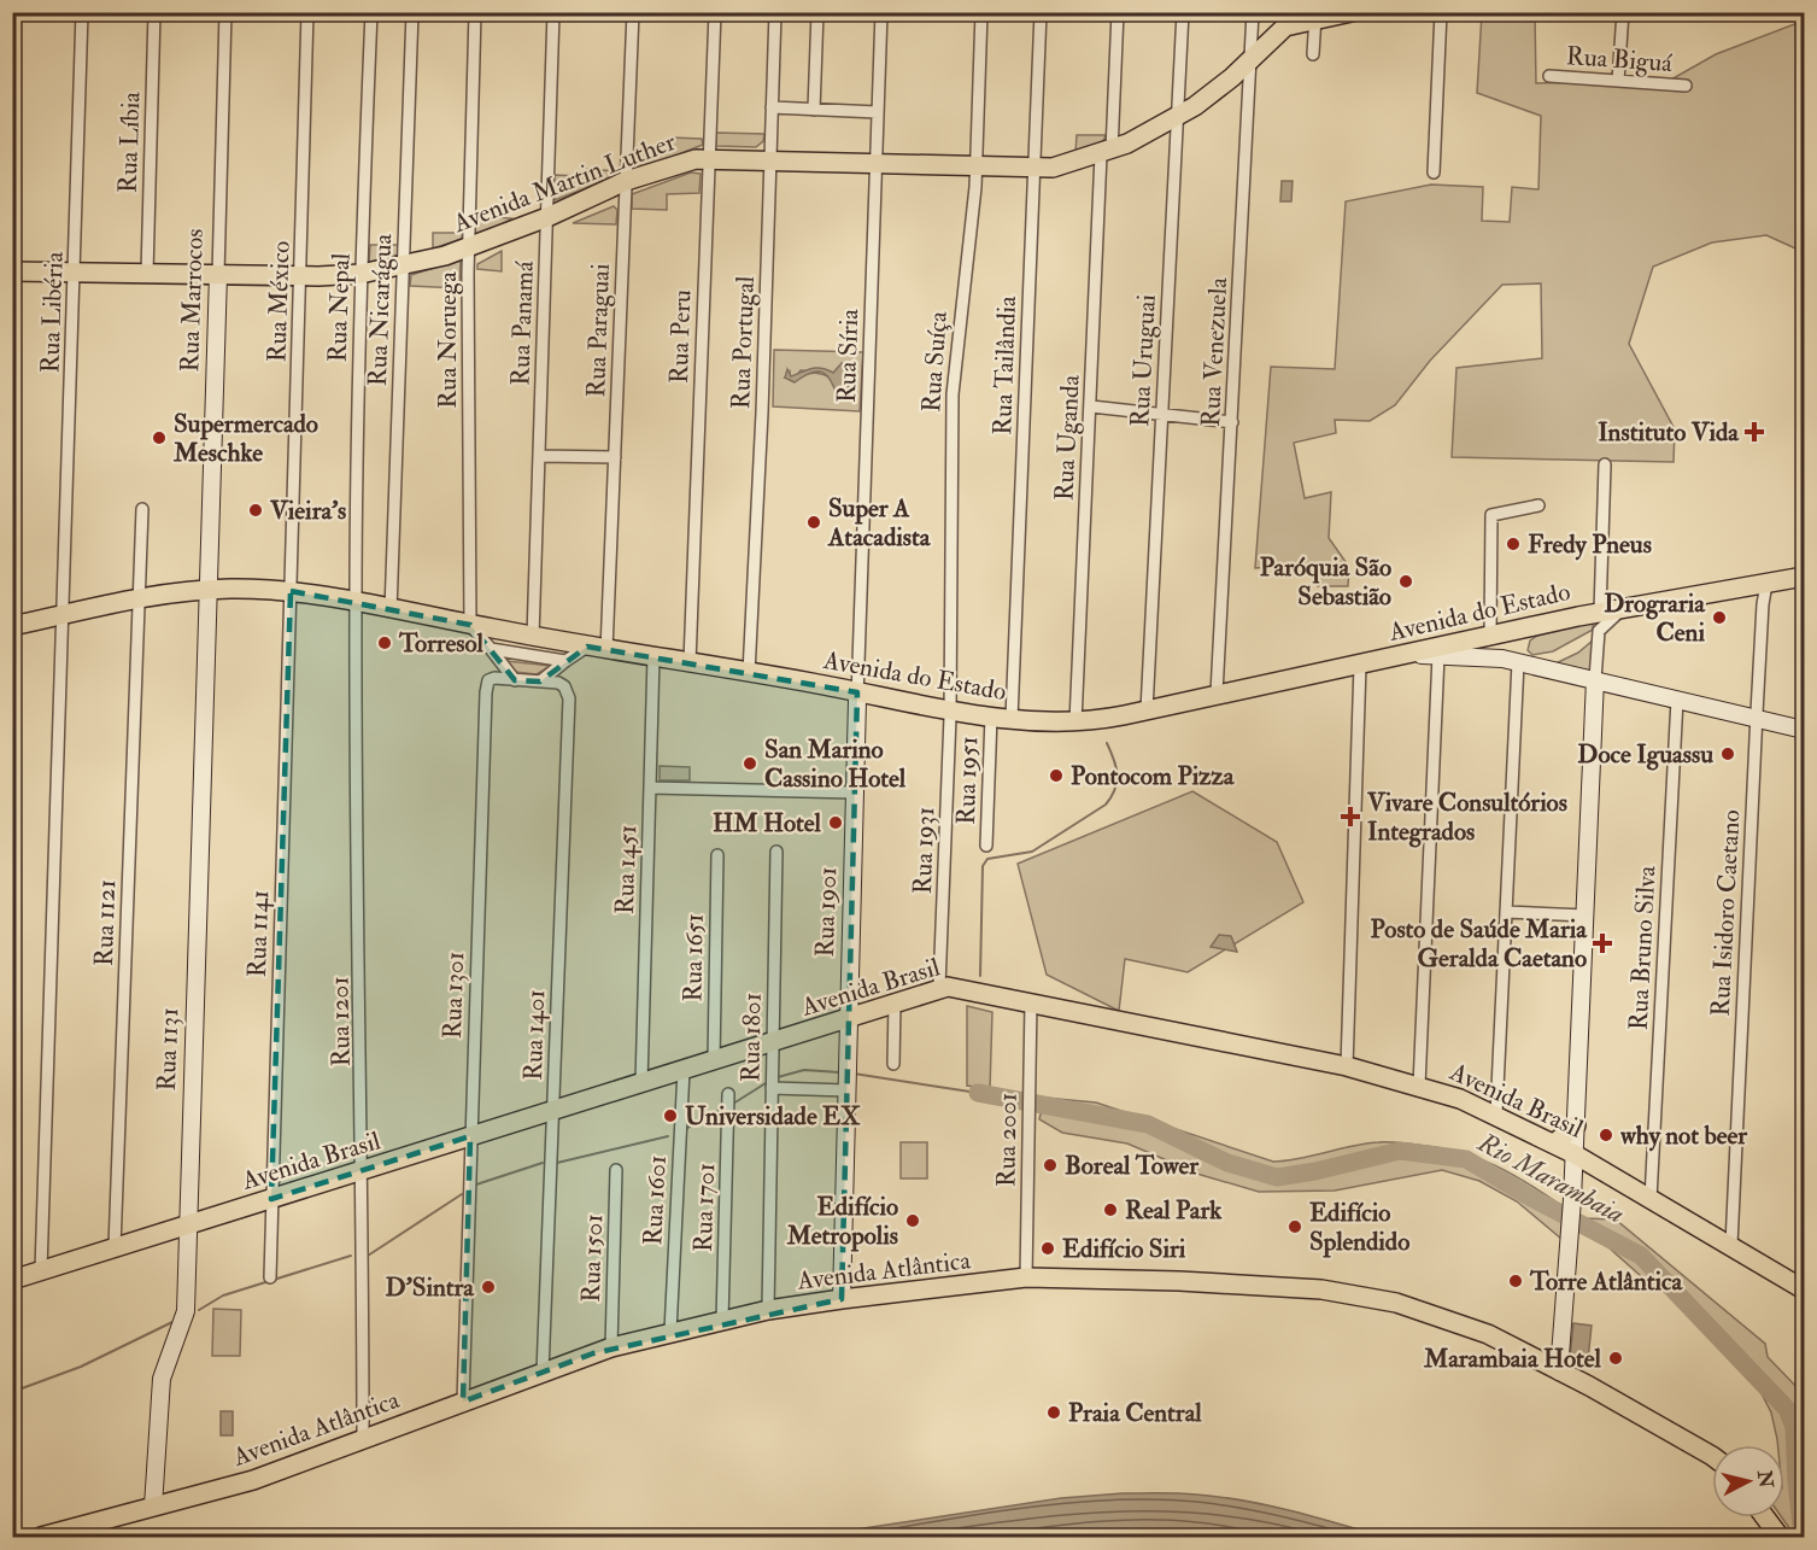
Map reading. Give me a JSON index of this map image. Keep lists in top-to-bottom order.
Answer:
{
  "streets": {
    "main road": [
      "Avenida Martin Luther",
      "Avenida do Estado",
      "Avenida Brasil",
      "Avenida Atlântica"
    ],
    "street": [
      "Rua Biguá",
      "Rua Líbia",
      "Rua Marrocos",
      "Rua México",
      "Rua Nepal",
      "Rua Nicarágua",
      "Rua Libéria",
      "Rua Panamá",
      "Rua Paraguai",
      "Rua Peru",
      "Rua Noruega",
      "Rua Portugal",
      "Rua Venezuela",
      "Rua Síria",
      "Rua Uruguai",
      "Rua Suíça",
      "Rua Tailândia",
      "Rua Uganda",
      "Rua 1951",
      "Rua 1931",
      "Rua 1451",
      "Rua 1901",
      "Rua Isidoro Caetano",
      "Rua 1121",
      "Rua 1141",
      "Rua Bruno Silva",
      "Rua 1651",
      "Rua 1301",
      "Rua 1201",
      "Rua 1401",
      "Rua 1801",
      "Rua 1131",
      "Rua 2001",
      "Rua 1601",
      "Rua 1701",
      "Rua 1501"
    ]
  },
  "crossings": [
    ["Rua Líbia", "Avenida Martin Luther"],
    ["Avenida Martin Luther", "Rua Marrocos"],
    ["Avenida Martin Luther", "Rua México"],
    ["Avenida Martin Luther", "Rua Nepal"],
    ["Avenida Martin Luther", "Rua Nicarágua"],
    ["Avenida Martin Luther", "Rua Libéria"],
    ["Avenida Martin Luther", "Rua Panamá"],
    ["Avenida Martin Luther", "Rua Paraguai"],
    ["Avenida Martin Luther", "Rua Peru"],
    ["Avenida Martin Luther", "Rua Noruega"],
    ["Avenida Martin Luther", "Rua Portugal"],
    ["Avenida Martin Luther", "Rua Venezuela"],
    ["Avenida Martin Luther", "Rua Síria"],
    ["Avenida Martin Luther", "Rua Uruguai"],
    ["Avenida Martin Luther", "Rua Suíça"],
    ["Avenida Martin Luther", "Rua Tailândia"],
    ["Avenida Martin Luther", "Rua Uganda"],
    ["Rua Marrocos", "Avenida do Estado"],
    ["Rua Marrocos", "Rua 1131"],
    ["Rua México", "Avenida do Estado"],
    ["Rua México", "Rua 1141"],
    ["Rua Nepal", "Avenida do Estado"],
    ["Rua Nepal", "Rua 1201"],
    ["Rua Nicarágua", "Avenida do Estado"],
    ["Rua Libéria", "Avenida do Estado"],
    ["Rua Libéria", "Avenida Brasil"],
    ["Rua Panamá", "Avenida do Estado"],
    ["Rua Paraguai", "Avenida do Estado"],
    ["Rua Peru", "Avenida do Estado"],
    ["Rua Noruega", "Avenida do Estado"],
    ["Rua Portugal", "Avenida do Estado"],
    ["Rua Venezuela", "Avenida do Estado"],
    ["Rua Síria", "Avenida do Estado"],
    ["Rua Síria", "Rua 1901"],
    ["Rua Uruguai", "Avenida do Estado"],
    ["Rua Suíça", "Avenida do Estado"],
    ["Rua Suíça", "Rua 1931"],
    ["Rua Tailândia", "Avenida do Estado"],
    ["Rua Uganda", "Avenida do Estado"],
    ["Avenida do Estado", "Rua 1951"],
    ["Avenida do Estado", "Rua 1931"],
    ["Avenida do Estado", "Rua 1451"],
    ["Avenida do Estado", "Rua 1901"],
    ["Avenida do Estado", "Rua Isidoro Caetano"],
    ["Avenida do Estado", "Rua 1121"],
    ["Avenida do Estado", "Rua 1141"],
    ["Avenida do Estado", "Rua 1201"],
    ["Avenida do Estado", "Rua 1131"],
    ["Rua 1931", "Avenida Brasil"],
    ["Rua 1451", "Avenida Brasil"],
    ["Rua 1901", "Avenida Brasil"],
    ["Rua 1901", "Avenida Atlântica"],
    ["Rua Isidoro Caetano", "Avenida Brasil"],
    ["Rua 1121", "Avenida Brasil"],
    ["Rua 1141", "Avenida Brasil"],
    ["Rua Bruno Silva", "Avenida Brasil"],
    ["Rua 1651", "Avenida Brasil"],
    ["Avenida Brasil", "Rua 1301"],
    ["Avenida Brasil", "Rua 1201"],
    ["Avenida Brasil", "Rua 1401"],
    ["Avenida Brasil", "Rua 1801"],
    ["Avenida Brasil", "Rua 1131"],
    ["Avenida Brasil", "Rua 2001"],
    ["Avenida Brasil", "Rua 1601"],
    ["Rua 1301", "Rua 1401"],
    ["Rua 1301", "Avenida Atlântica"],
    ["Rua 1201", "Avenida Atlântica"],
    ["Rua 1401", "Avenida Atlântica"],
    ["Rua 1801", "Avenida Atlântica"],
    ["Rua 1131", "Avenida Atlântica"],
    ["Rua 2001", "Avenida Atlântica"],
    ["Rua 1601", "Avenida Atlântica"],
    ["Rua 1701", "Avenida Atlântica"],
    ["Rua 1501", "Avenida Atlântica"]
  ],
  "water": ["Rio Marambaia"],
  "places": {
    "health": ["Instituto Vida", "Vivare Consultórios Integrados", "Posto de Saúde Maria Geralda Caetano"],
    "other": [
      "Supermercado Meschke",
      "Vieira's",
      "Super A Atacadista",
      "Fredy Pneus",
      "Paróquia São Sebastião",
      "Drograria Ceni",
      "Torresol",
      "Doce Iguassu",
      "San Marino Cassino Hotel",
      "Pontocom Pizza",
      "HM Hotel",
      "Universidade EX",
      "why not beer",
      "Boreal Tower",
      "Real Park",
      "Edifício Metropolis",
      "Edifício Splendido",
      "Edifício Siri",
      "Torre Atlântica",
      "D'Sintra",
      "Marambaia Hotel",
      "Praia Central"
    ]
  },
  "north": "right"
}
